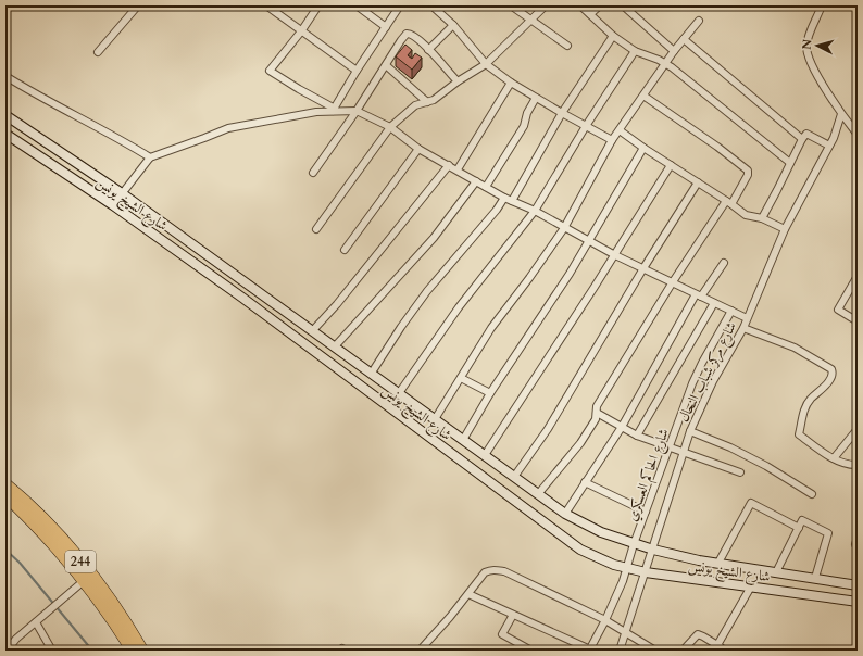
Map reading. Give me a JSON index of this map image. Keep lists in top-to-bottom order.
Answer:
{
  "streets": {
    "highway": ["244"],
    "street": ["شارع الشيخ يونس", "شارع مركز شباب النحال", "شارع الحاكم العسكري"]
  },
  "crossings": [
    ["شارع الشيخ يونس", "شارع مركز شباب النحال"],
    ["شارع الشيخ يونس", "شارع الحاكم العسكري"]
  ],
  "north": "left"
}
